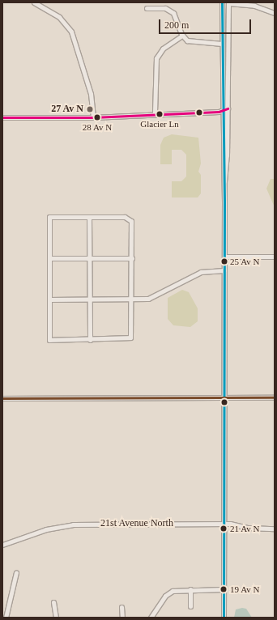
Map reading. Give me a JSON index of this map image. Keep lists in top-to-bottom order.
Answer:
{
  "streets": {
    "street": ["21st Avenue North"]
  },
  "places": [
    "27 Av N",
    "Glacier Ln",
    "28 Av N",
    "25 Av N",
    "21 Av N",
    "19 Av N"
  ],
  "scale_bar": "200 m"
}
